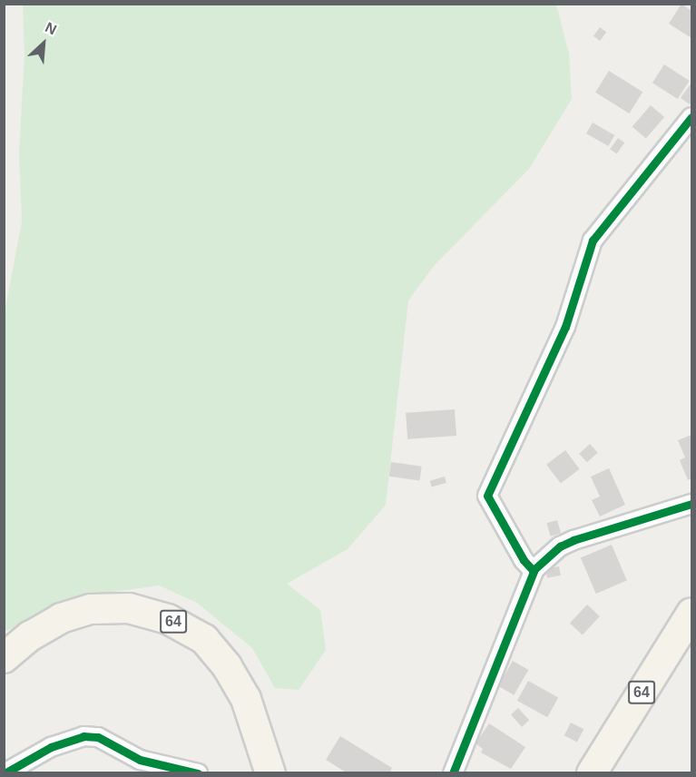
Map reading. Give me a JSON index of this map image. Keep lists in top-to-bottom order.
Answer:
{
  "streets": {
    "main road": ["64"]
  },
  "north": "top right"
}
